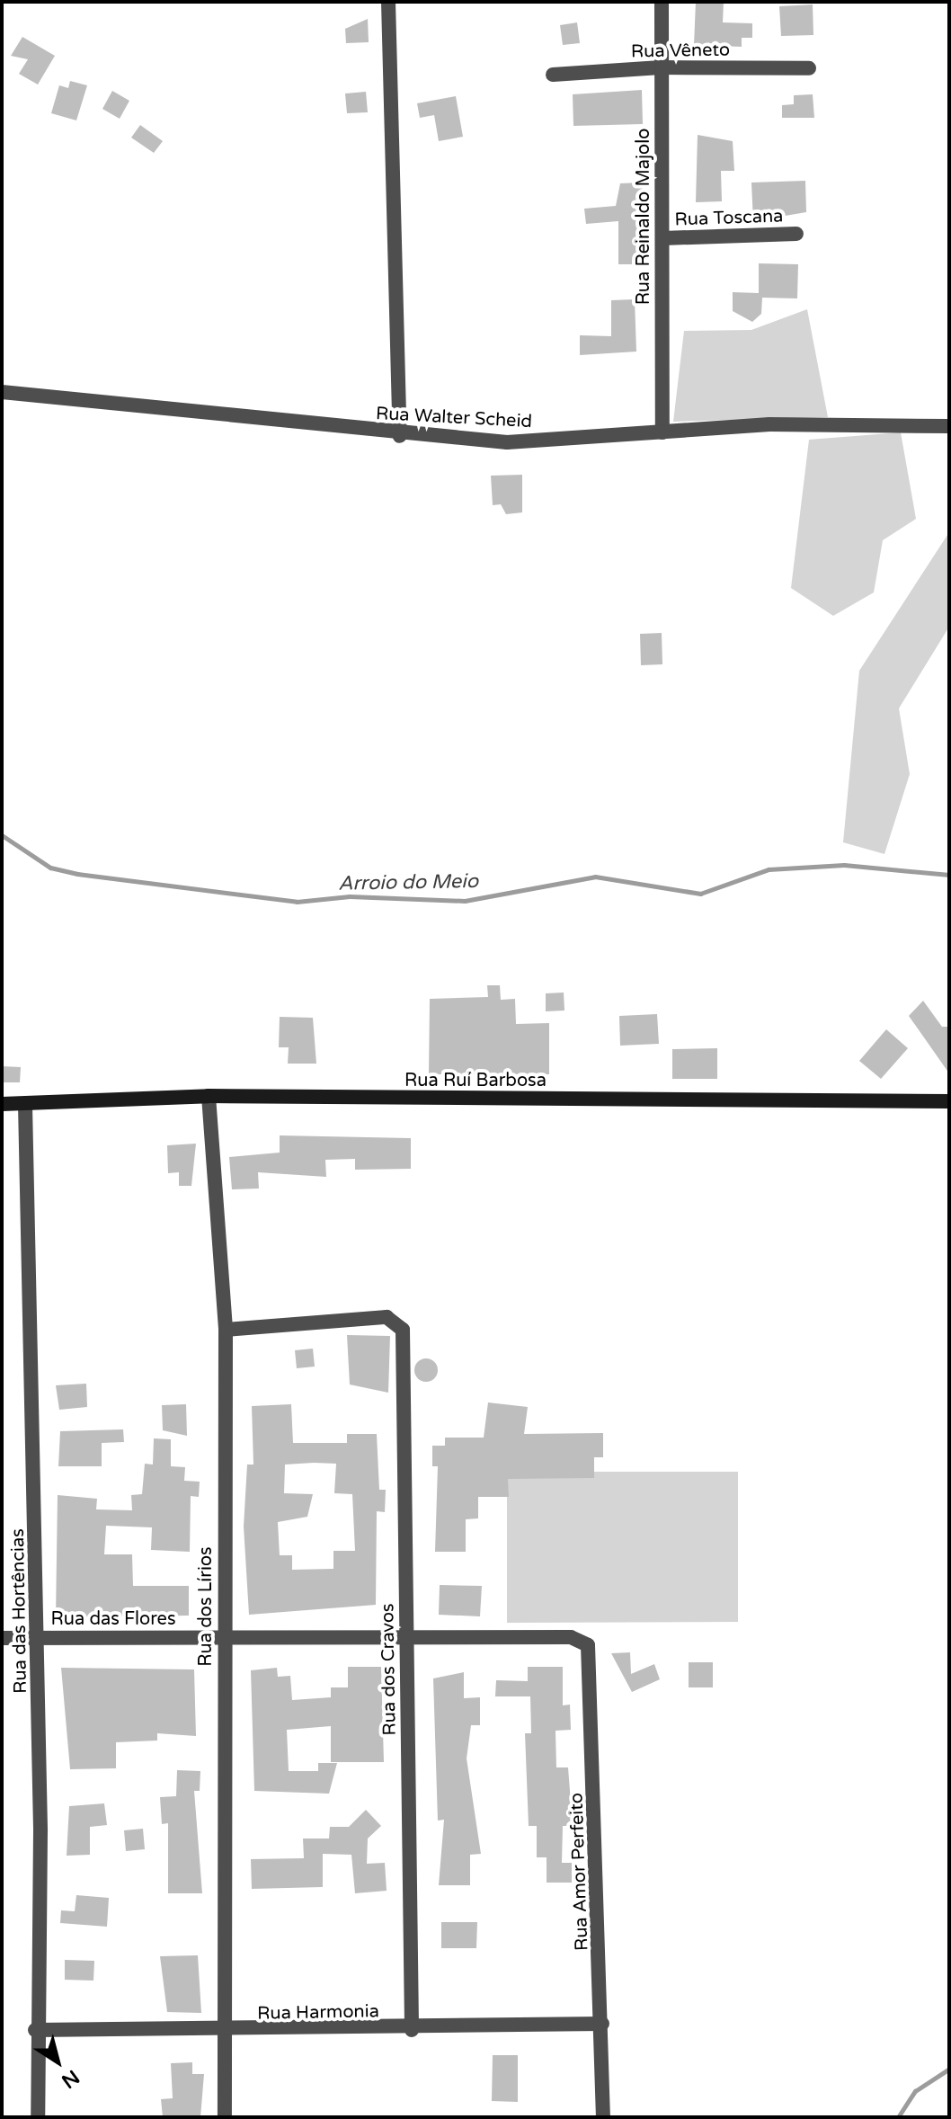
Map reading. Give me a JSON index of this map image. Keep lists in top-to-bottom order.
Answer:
{
  "streets": {
    "main road": ["Rua Ruí Barbosa"],
    "street": [
      "Rua Vêneto",
      "Rua Reinaldo Majolo",
      "Rua Toscana",
      "Rua Walter Scheid",
      "Rua dos Lírios",
      "Rua das Hortências",
      "Rua das Flores",
      "Rua dos Cravos",
      "Rua Amor Perfeito",
      "Rua Harmonia"
    ]
  },
  "crossings": [
    ["Rua Vêneto", "Rua Reinaldo Majolo"],
    ["Rua Reinaldo Majolo", "Rua Toscana"],
    ["Rua Reinaldo Majolo", "Rua Walter Scheid"],
    ["Rua Ruí Barbosa", "Rua dos Lírios"],
    ["Rua Ruí Barbosa", "Rua das Hortências"],
    ["Rua dos Lírios", "Rua das Flores"],
    ["Rua dos Lírios", "Rua dos Cravos"],
    ["Rua dos Lírios", "Rua Harmonia"],
    ["Rua das Hortências", "Rua das Flores"],
    ["Rua das Hortências", "Rua Harmonia"],
    ["Rua das Flores", "Rua dos Cravos"],
    ["Rua das Flores", "Rua Amor Perfeito"],
    ["Rua dos Cravos", "Rua Harmonia"],
    ["Rua Amor Perfeito", "Rua Harmonia"]
  ],
  "water": ["Arroio do Meio"],
  "north": "bottom right"
}
